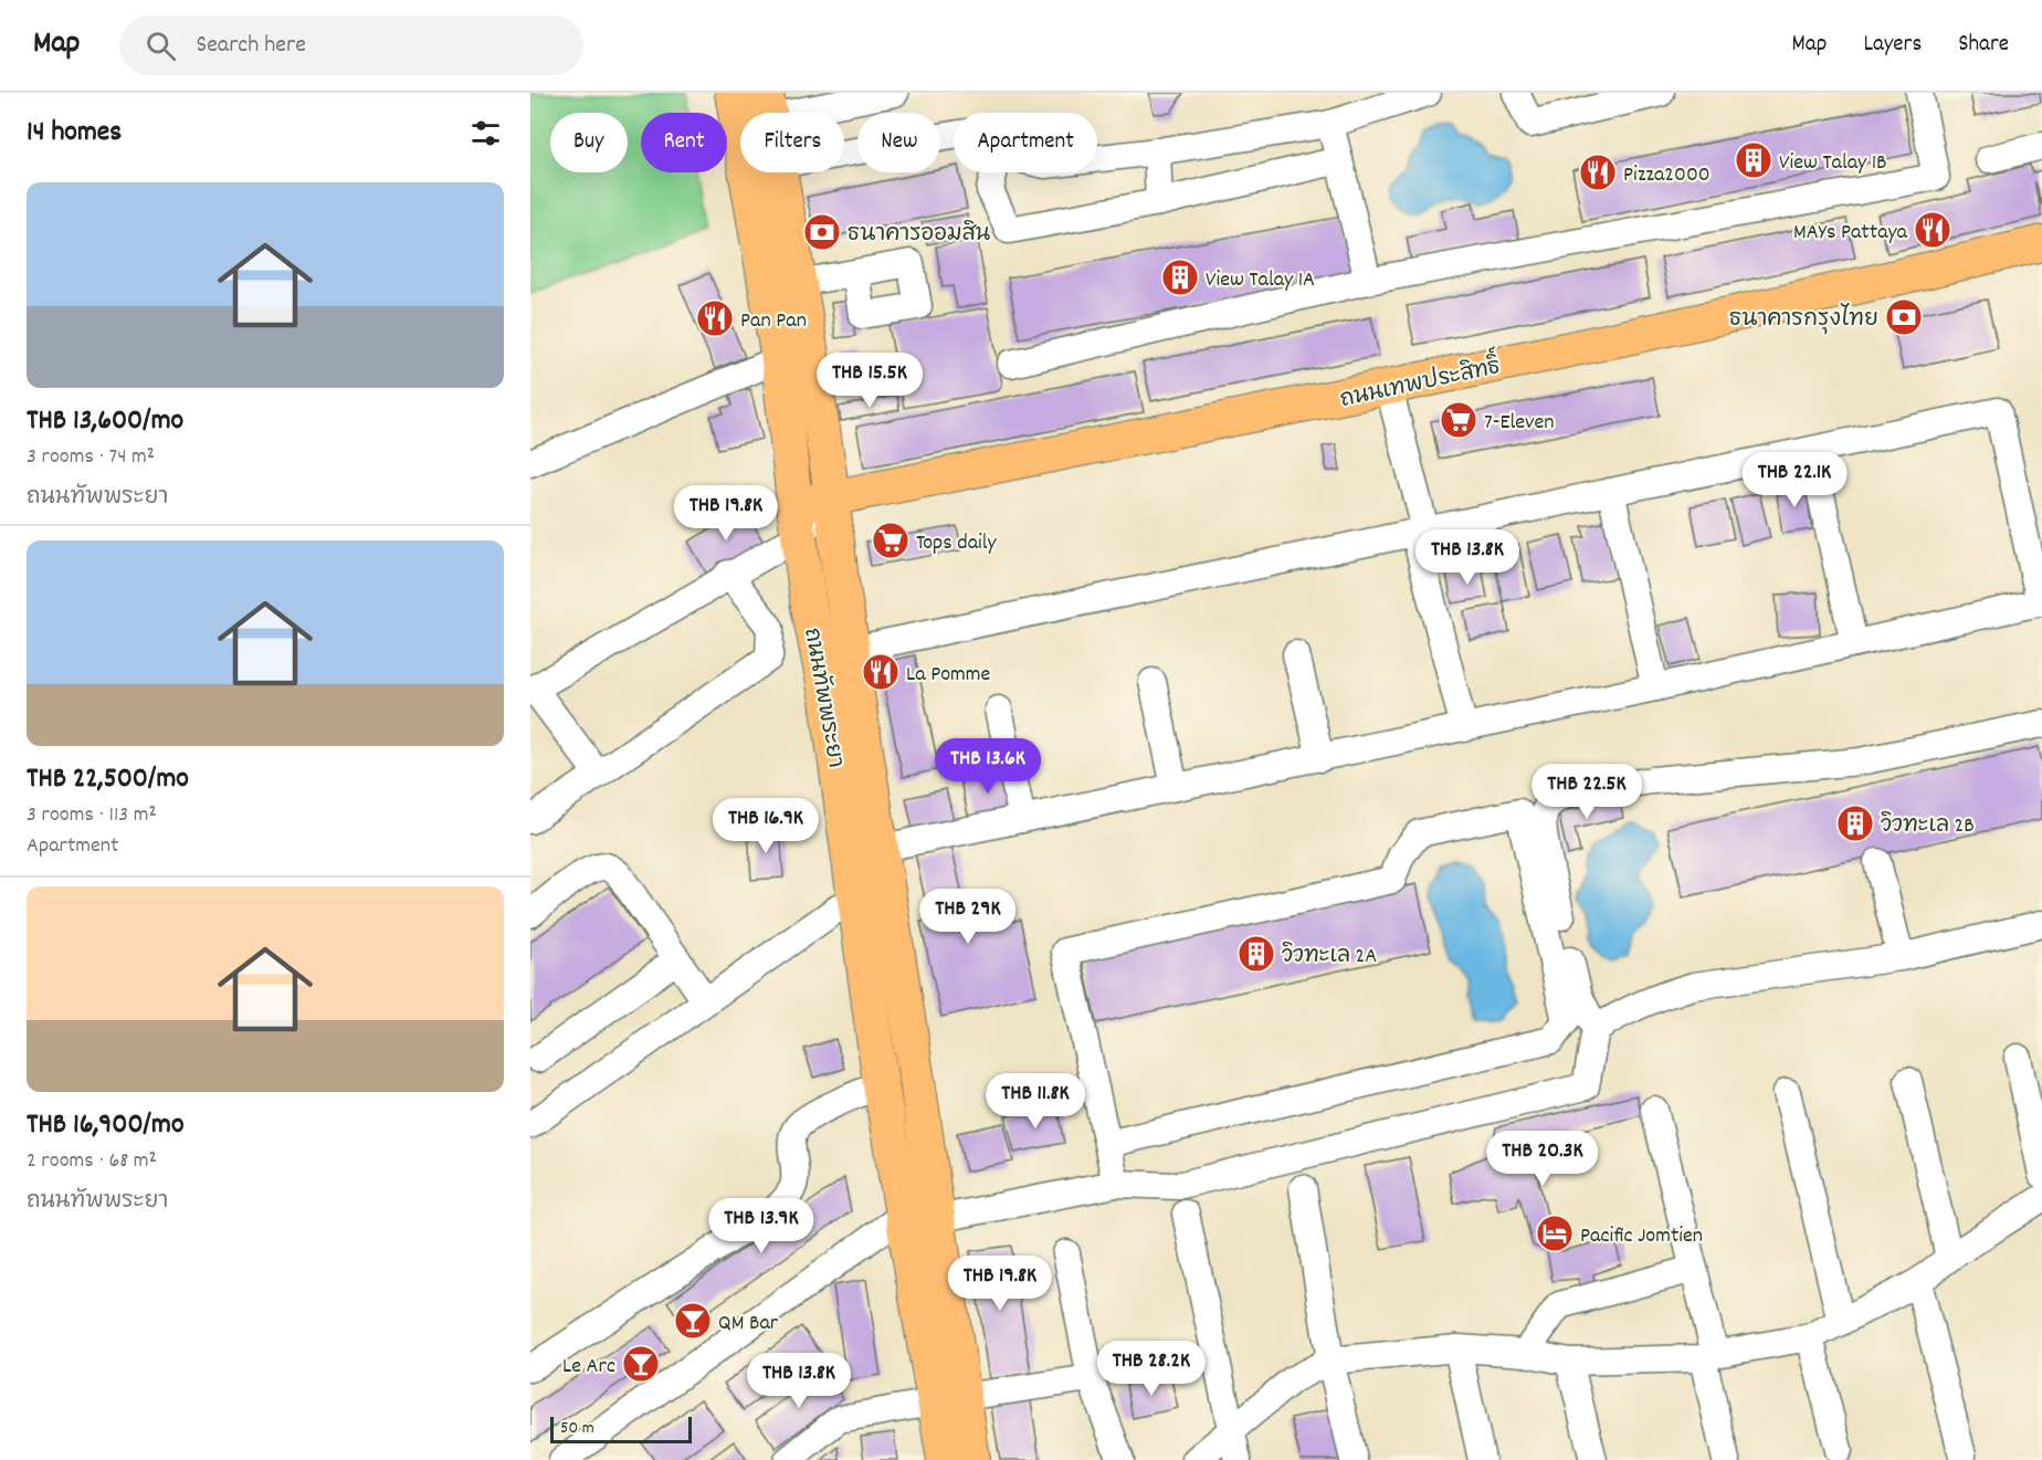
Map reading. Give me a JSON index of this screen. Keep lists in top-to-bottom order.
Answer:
{
  "streets": {
    "main road": ["ถนนเทพประสิทธิ์", "ถนนทัพพระยา"]
  },
  "crossings": [
    ["ถนนเทพประสิทธิ์", "ถนนทัพพระยา"]
  ],
  "places": {
    "building": [
      "View Talay 1B",
      "View Talay 1A",
      "วิวทะเล 2B",
      "วิวทะเล 2A"
    ],
    "restaurant": [
      "Pizza2000",
      "MAYs Pattaya",
      "Pan Pan",
      "La Pomme"
    ],
    "bank": ["ธนาคารออมสิน", "ธนาคารกรุงไทย"],
    "supermarket": ["7-Eleven", "Tops daily"],
    "hotel": ["Pacific Jomtien"],
    "bar": ["QM Bar", "Le Arc"]
  },
  "scale_bar": "50 m",
  "page": {
    "header": "Map",
    "search": "Search here",
    "nav": ["Map", "Layers", "Share"],
    "heading": "14 homes",
    "chip": [
      "Buy",
      "Rent",
      "Filters",
      "New",
      "Apartment"
    ],
    "list": [
      {
        "name": "THB 13,600/mo",
        "note": "3 rooms · 74 m² · ถนนทัพพระยา"
      },
      {
        "name": "THB 22,500/mo",
        "note": "3 rooms · 113 m² · Apartment"
      },
      {
        "name": "THB 16,900/mo",
        "note": "2 rooms · 68 m² · ถนนทัพพระยา"
      }
    ],
    "price": [
      "THB 15.5K",
      "THB 22.1K",
      "THB 19.8K",
      "THB 13.8K",
      "THB 13.6K",
      "THB 22.5K",
      "THB 16.9K",
      "THB 29K",
      "THB 11.8K",
      "THB 20.3K",
      "THB 13.9K",
      "THB 19.8K",
      "THB 28.2K",
      "THB 13.8K"
    ],
    "scale": "50 m"
  }
}
